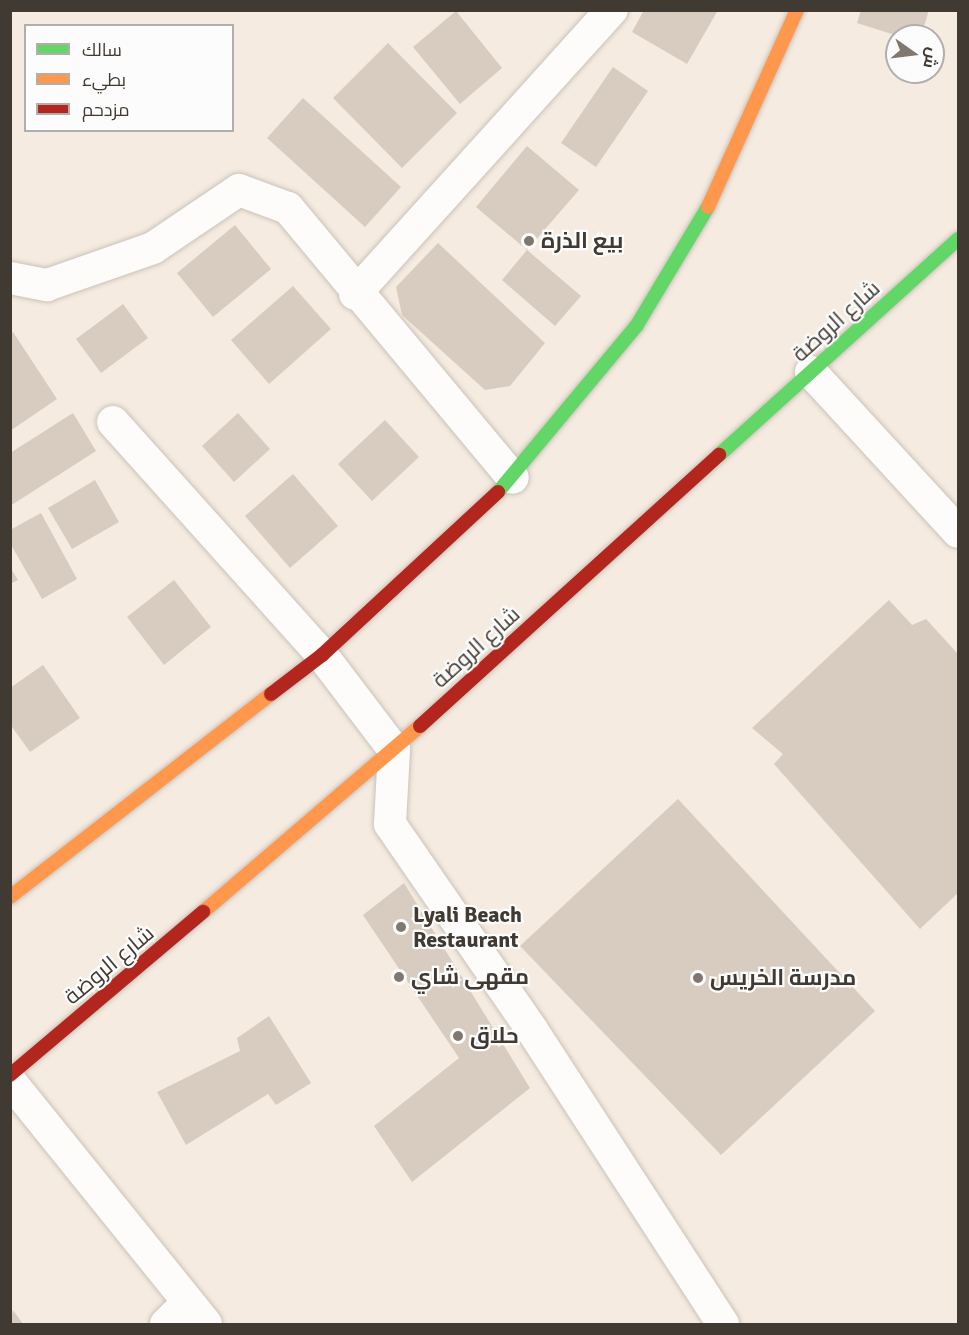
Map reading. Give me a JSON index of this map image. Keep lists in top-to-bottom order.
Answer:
{
  "streets": {
    "main road": ["شارع الروضة"]
  },
  "places": [
    "بيع الذرة",
    "Lyali Beach Restaurant",
    "مقهى شاي",
    "مدرسة الخريس",
    "حلاق"
  ],
  "legend": ["سالك", "بطيء", "مزدحم"],
  "north": "right"
}
